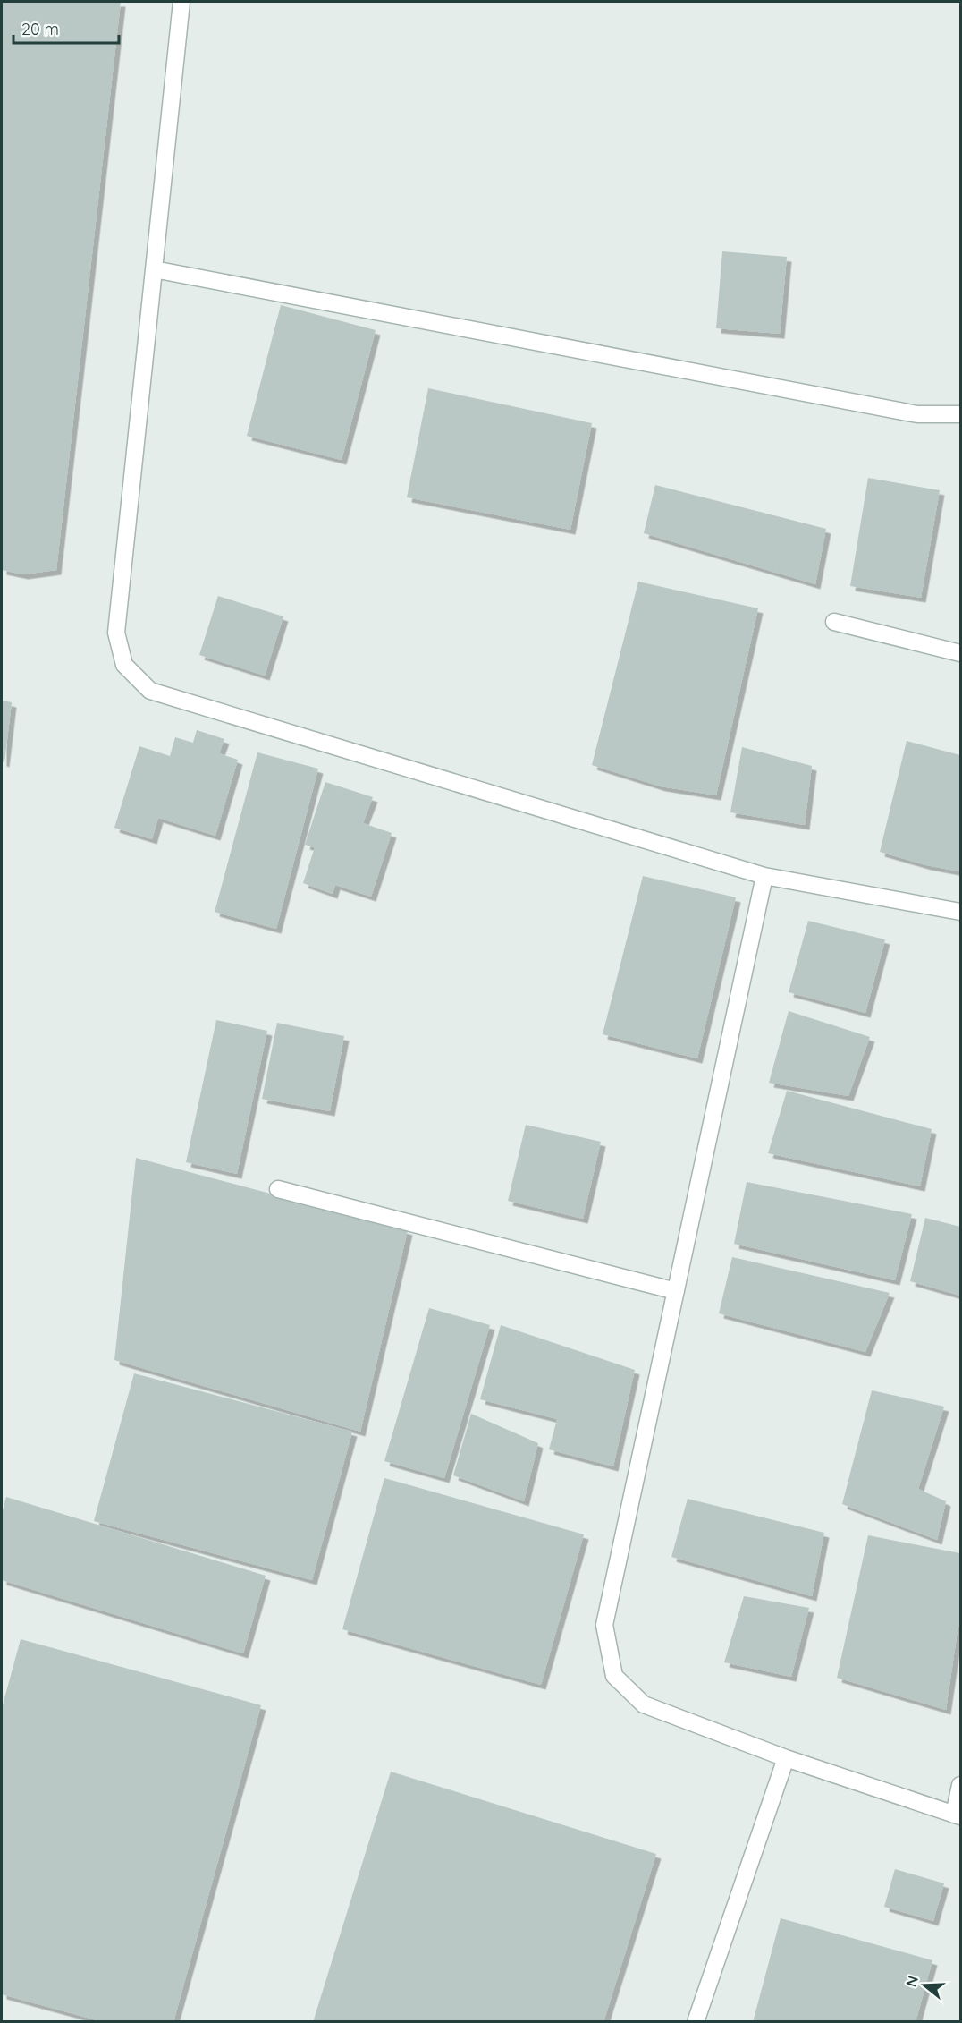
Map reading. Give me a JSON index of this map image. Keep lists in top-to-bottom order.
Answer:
{
  "scale_bar": "20 m",
  "north": "left"
}
